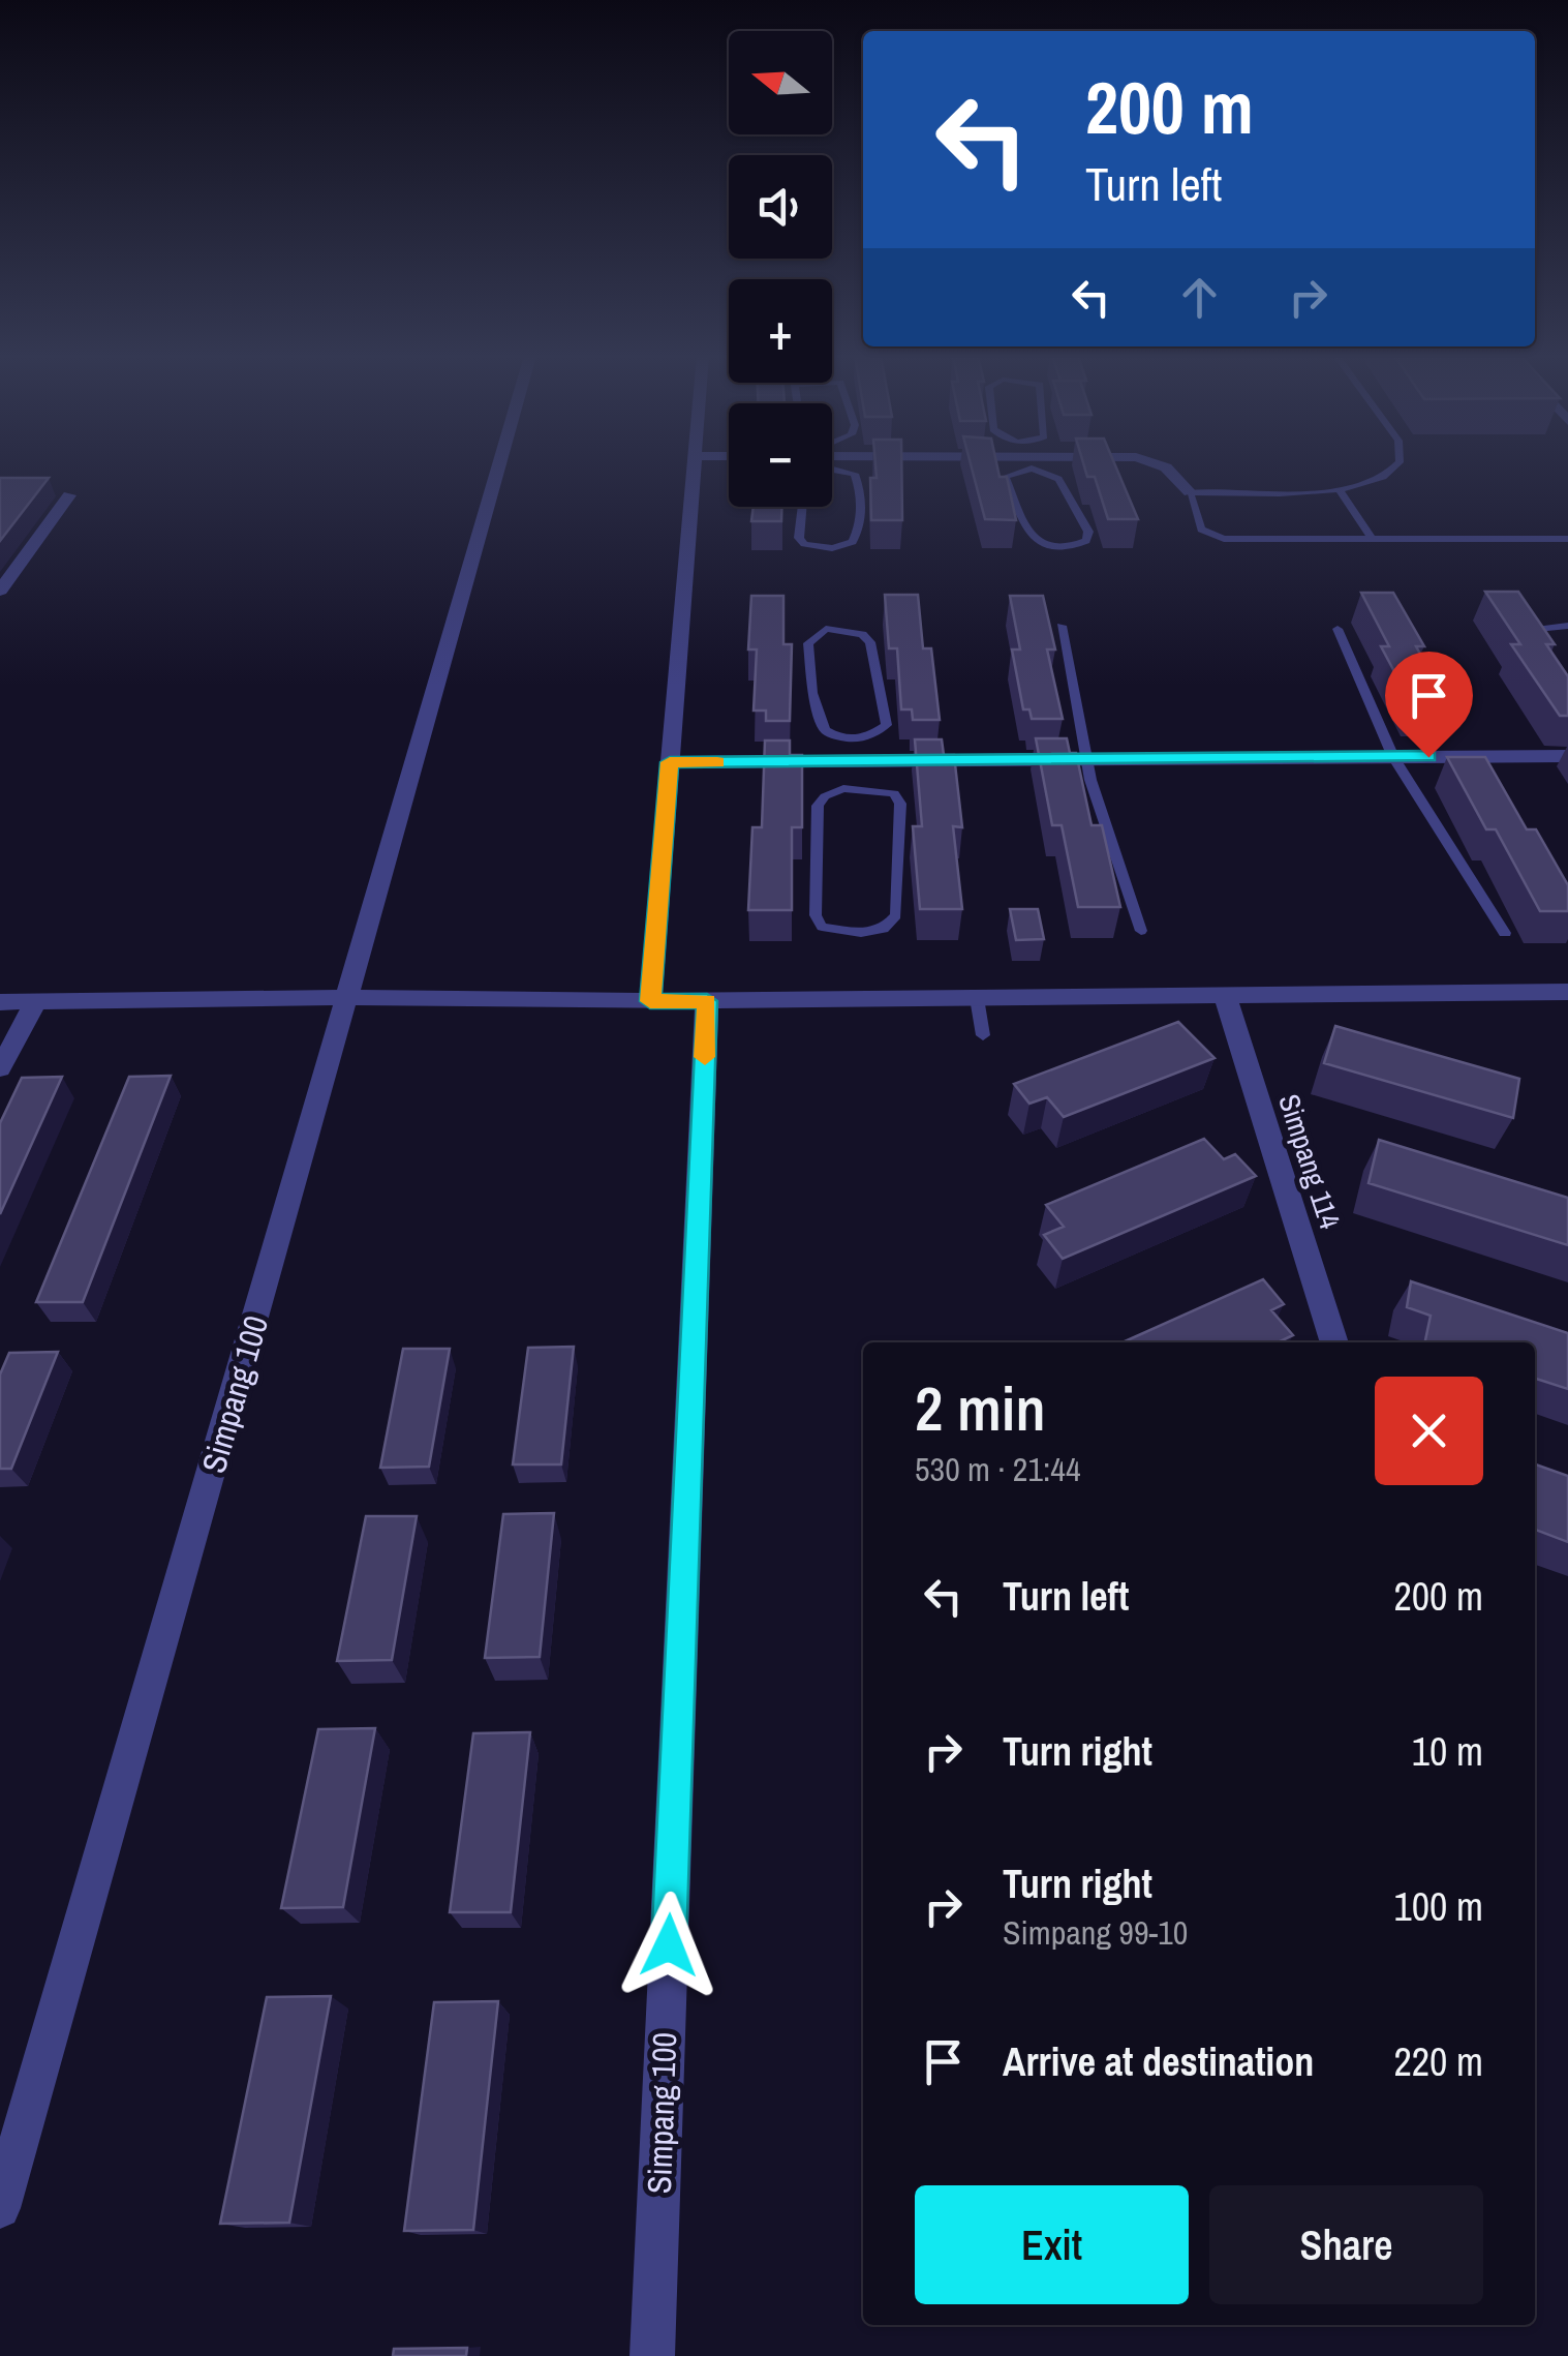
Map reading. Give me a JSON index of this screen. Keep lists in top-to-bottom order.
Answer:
{
  "streets": {
    "street": ["Simpang 114", "Simpang 100"]
  },
  "north": "left",
  "page": {
    "map_buttons": ["+", "−"],
    "turn": ["200 m", "Turn left"],
    "heading": ["2 min", "530 m · 21:44"],
    "list": [
      {
        "name": "Turn left",
        "value": "200 m"
      },
      {
        "name": "Turn right",
        "value": "10 m"
      },
      {
        "name": "Turn right",
        "note": "Simpang 99-10",
        "value": "100 m"
      },
      {
        "name": "Arrive at destination",
        "value": "220 m"
      }
    ],
    "buttons": ["Exit", "Share"]
  }
}
